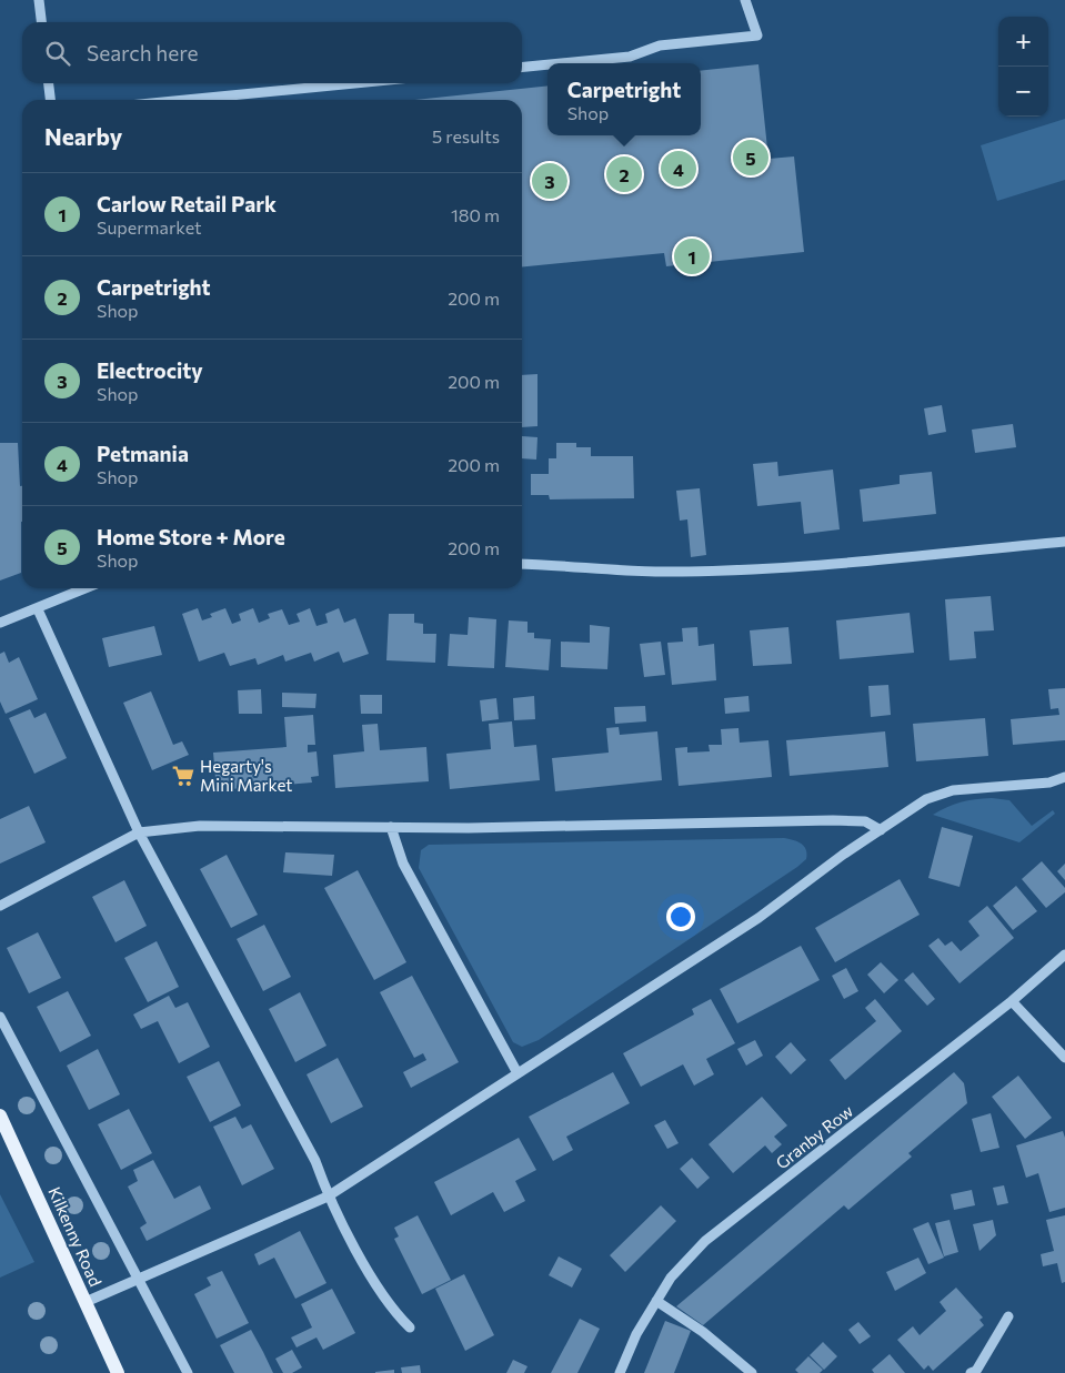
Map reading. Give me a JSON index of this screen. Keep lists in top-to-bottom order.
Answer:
{
  "streets": {
    "main road": ["Kilkenny Road"],
    "street": ["Granby Row"]
  },
  "places": {
    "supermarket": ["Hegarty's Mini Market"]
  },
  "page": {
    "map_buttons": ["+", "−"],
    "search": "Search here",
    "popup": ["Carpetright", "Shop"],
    "heading": ["Nearby", "5 results"],
    "pins": [
      "5",
      "4",
      "2",
      "3",
      "1"
    ],
    "list": [
      {
        "mark": "1",
        "name": "Carlow Retail Park",
        "note": "Supermarket",
        "value": "180 m"
      },
      {
        "mark": "2",
        "name": "Carpetright",
        "note": "Shop",
        "value": "200 m"
      },
      {
        "mark": "3",
        "name": "Electrocity",
        "note": "Shop",
        "value": "200 m"
      },
      {
        "mark": "4",
        "name": "Petmania",
        "note": "Shop",
        "value": "200 m"
      },
      {
        "mark": "5",
        "name": "Home Store + More",
        "note": "Shop",
        "value": "200 m"
      }
    ]
  }
}
